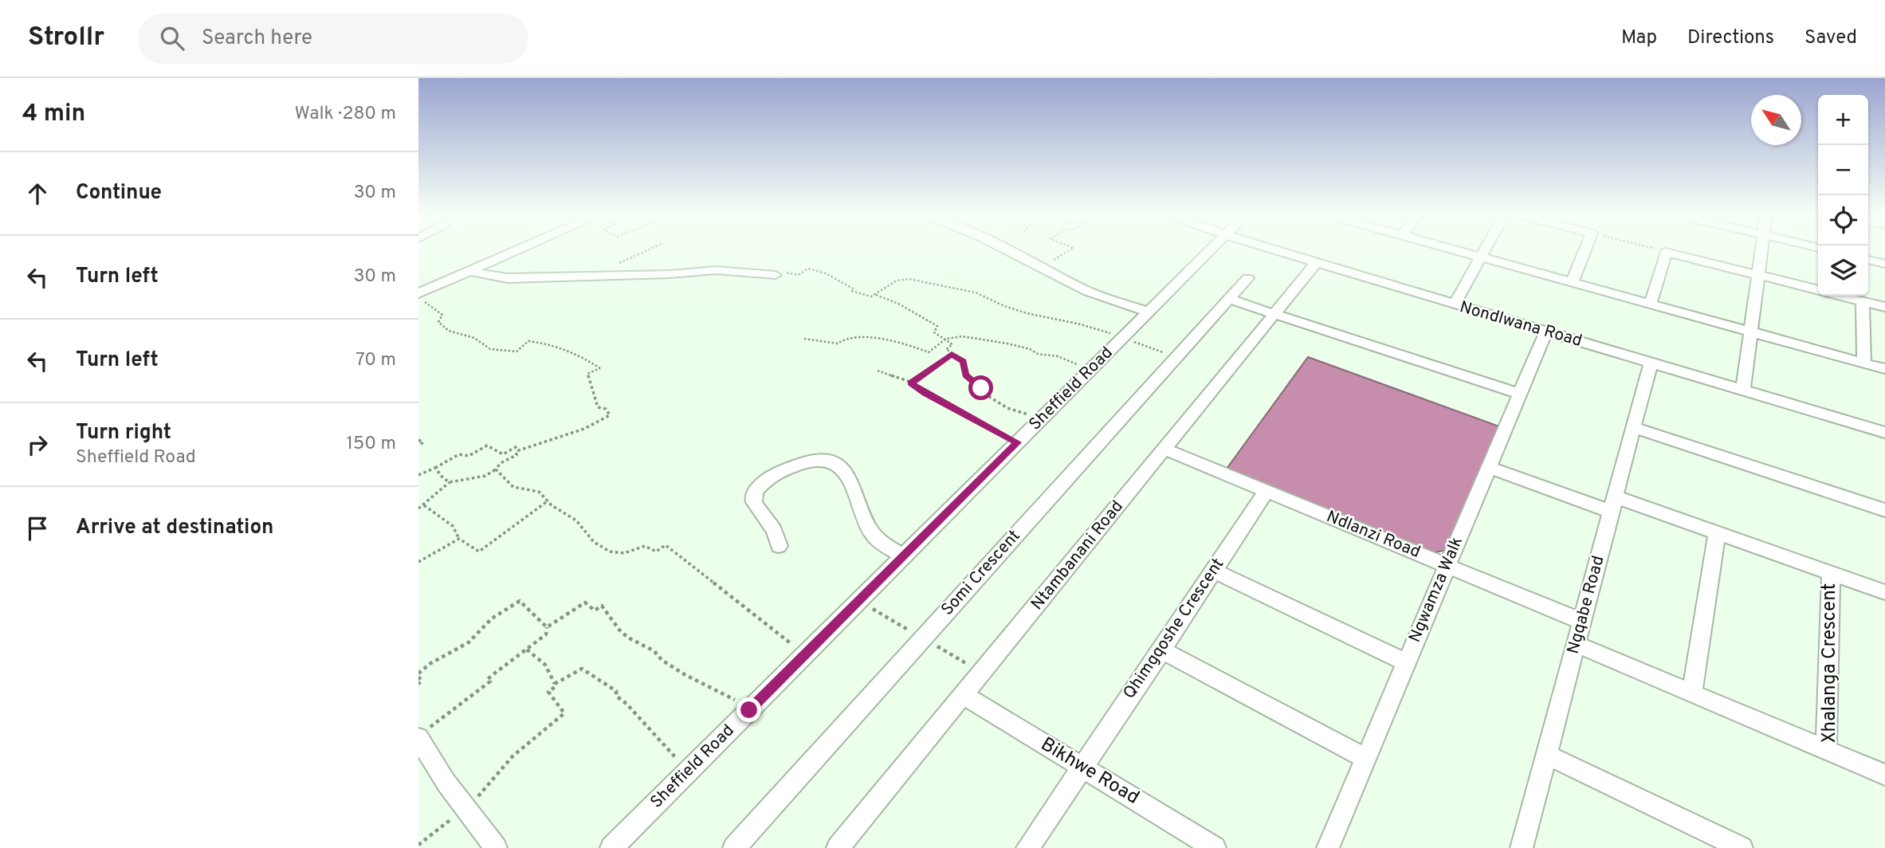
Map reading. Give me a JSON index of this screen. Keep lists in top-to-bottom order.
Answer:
{
  "streets": {
    "street": [
      "Nondlwana Road",
      "Sheffield Road",
      "Ndlanzi Road",
      "Ntambanani Road",
      "Somi Crescent",
      "Ngwamza Walk",
      "Ngqabe Road",
      "Qhimgqoshe Crescent",
      "Xhalanga Crescent",
      "Bikhwe Road"
    ]
  },
  "crossings": [
    ["Nondlwana Road", "Ntambanani Road"],
    ["Nondlwana Road", "Ngwamza Walk"],
    ["Nondlwana Road", "Ngqabe Road"],
    ["Ndlanzi Road", "Ntambanani Road"],
    ["Ndlanzi Road", "Ngwamza Walk"],
    ["Ndlanzi Road", "Ngqabe Road"],
    ["Ndlanzi Road", "Qhimgqoshe Crescent"],
    ["Ntambanani Road", "Bikhwe Road"],
    ["Qhimgqoshe Crescent", "Bikhwe Road"]
  ],
  "north": "top left",
  "page": {
    "header": "Strollr",
    "search": "Search here",
    "nav": ["Map", "Directions", "Saved"],
    "heading": ["4 min", "Walk · 280 m"],
    "map_buttons": ["+", "−"],
    "list": [
      ["Continue", "30 m"],
      ["Turn left", "30 m"],
      ["Turn left", "70 m"],
      ["Turn right", "Sheffield Road", "150 m"],
      "Arrive at destination"
    ]
  }
}
